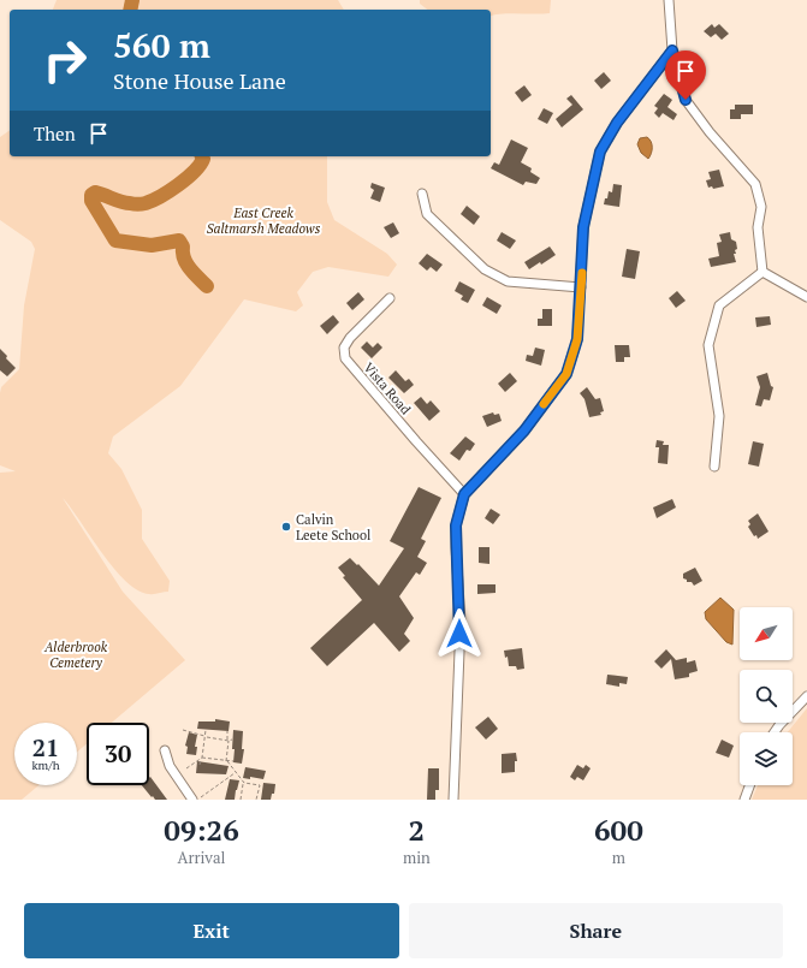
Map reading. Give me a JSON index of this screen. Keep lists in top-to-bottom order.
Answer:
{
  "streets": {
    "street": ["Vista Road"]
  },
  "parks": ["East Creek Saltmarsh Meadows", "Alderbrook Cemetery"],
  "places": ["Calvin Leete School"],
  "north": "bottom left",
  "page": {
    "turn": ["560 m", "Stone House Lane"],
    "then": "Then",
    "speed": "21 km/h",
    "limit": "30",
    "eta": [
      "09:26",
      "Arrival",
      "2",
      "min",
      "600",
      "m"
    ],
    "buttons": ["Exit", "Share"]
  }
}
